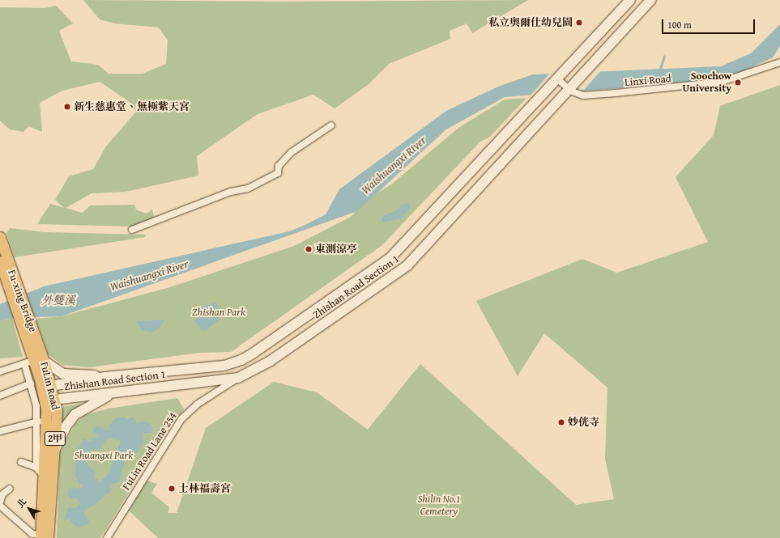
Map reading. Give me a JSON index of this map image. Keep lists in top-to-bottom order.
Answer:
{
  "streets": {
    "main road": [
      "Zhishan Road Section 1",
      "Fu-xing Bridge",
      "FuLin Road",
      "2甲"
    ],
    "street": ["Linxi Road", "FuLin Road Lane 254"]
  },
  "crossings": [
    ["Linxi Road", "Zhishan Road Section 1"],
    ["Zhishan Road Section 1", "FuLin Road"],
    ["Zhishan Road Section 1", "FuLin Road Lane 254"],
    ["Fu-xing Bridge", "FuLin Road"]
  ],
  "water": ["Waishuangxi River", "外雙溪"],
  "parks": ["Zhishan Park", "Shuangxi Park", "Shilin No.1 Cemetery"],
  "places": [
    "私立奧爾仕幼兒園",
    "Soochow University",
    "新生慈惠堂、無極紫天宮",
    "東測涼亭",
    "妙侊寺",
    "士林福壽宮"
  ],
  "scale_bar": "100 m",
  "north": "top left"
}
